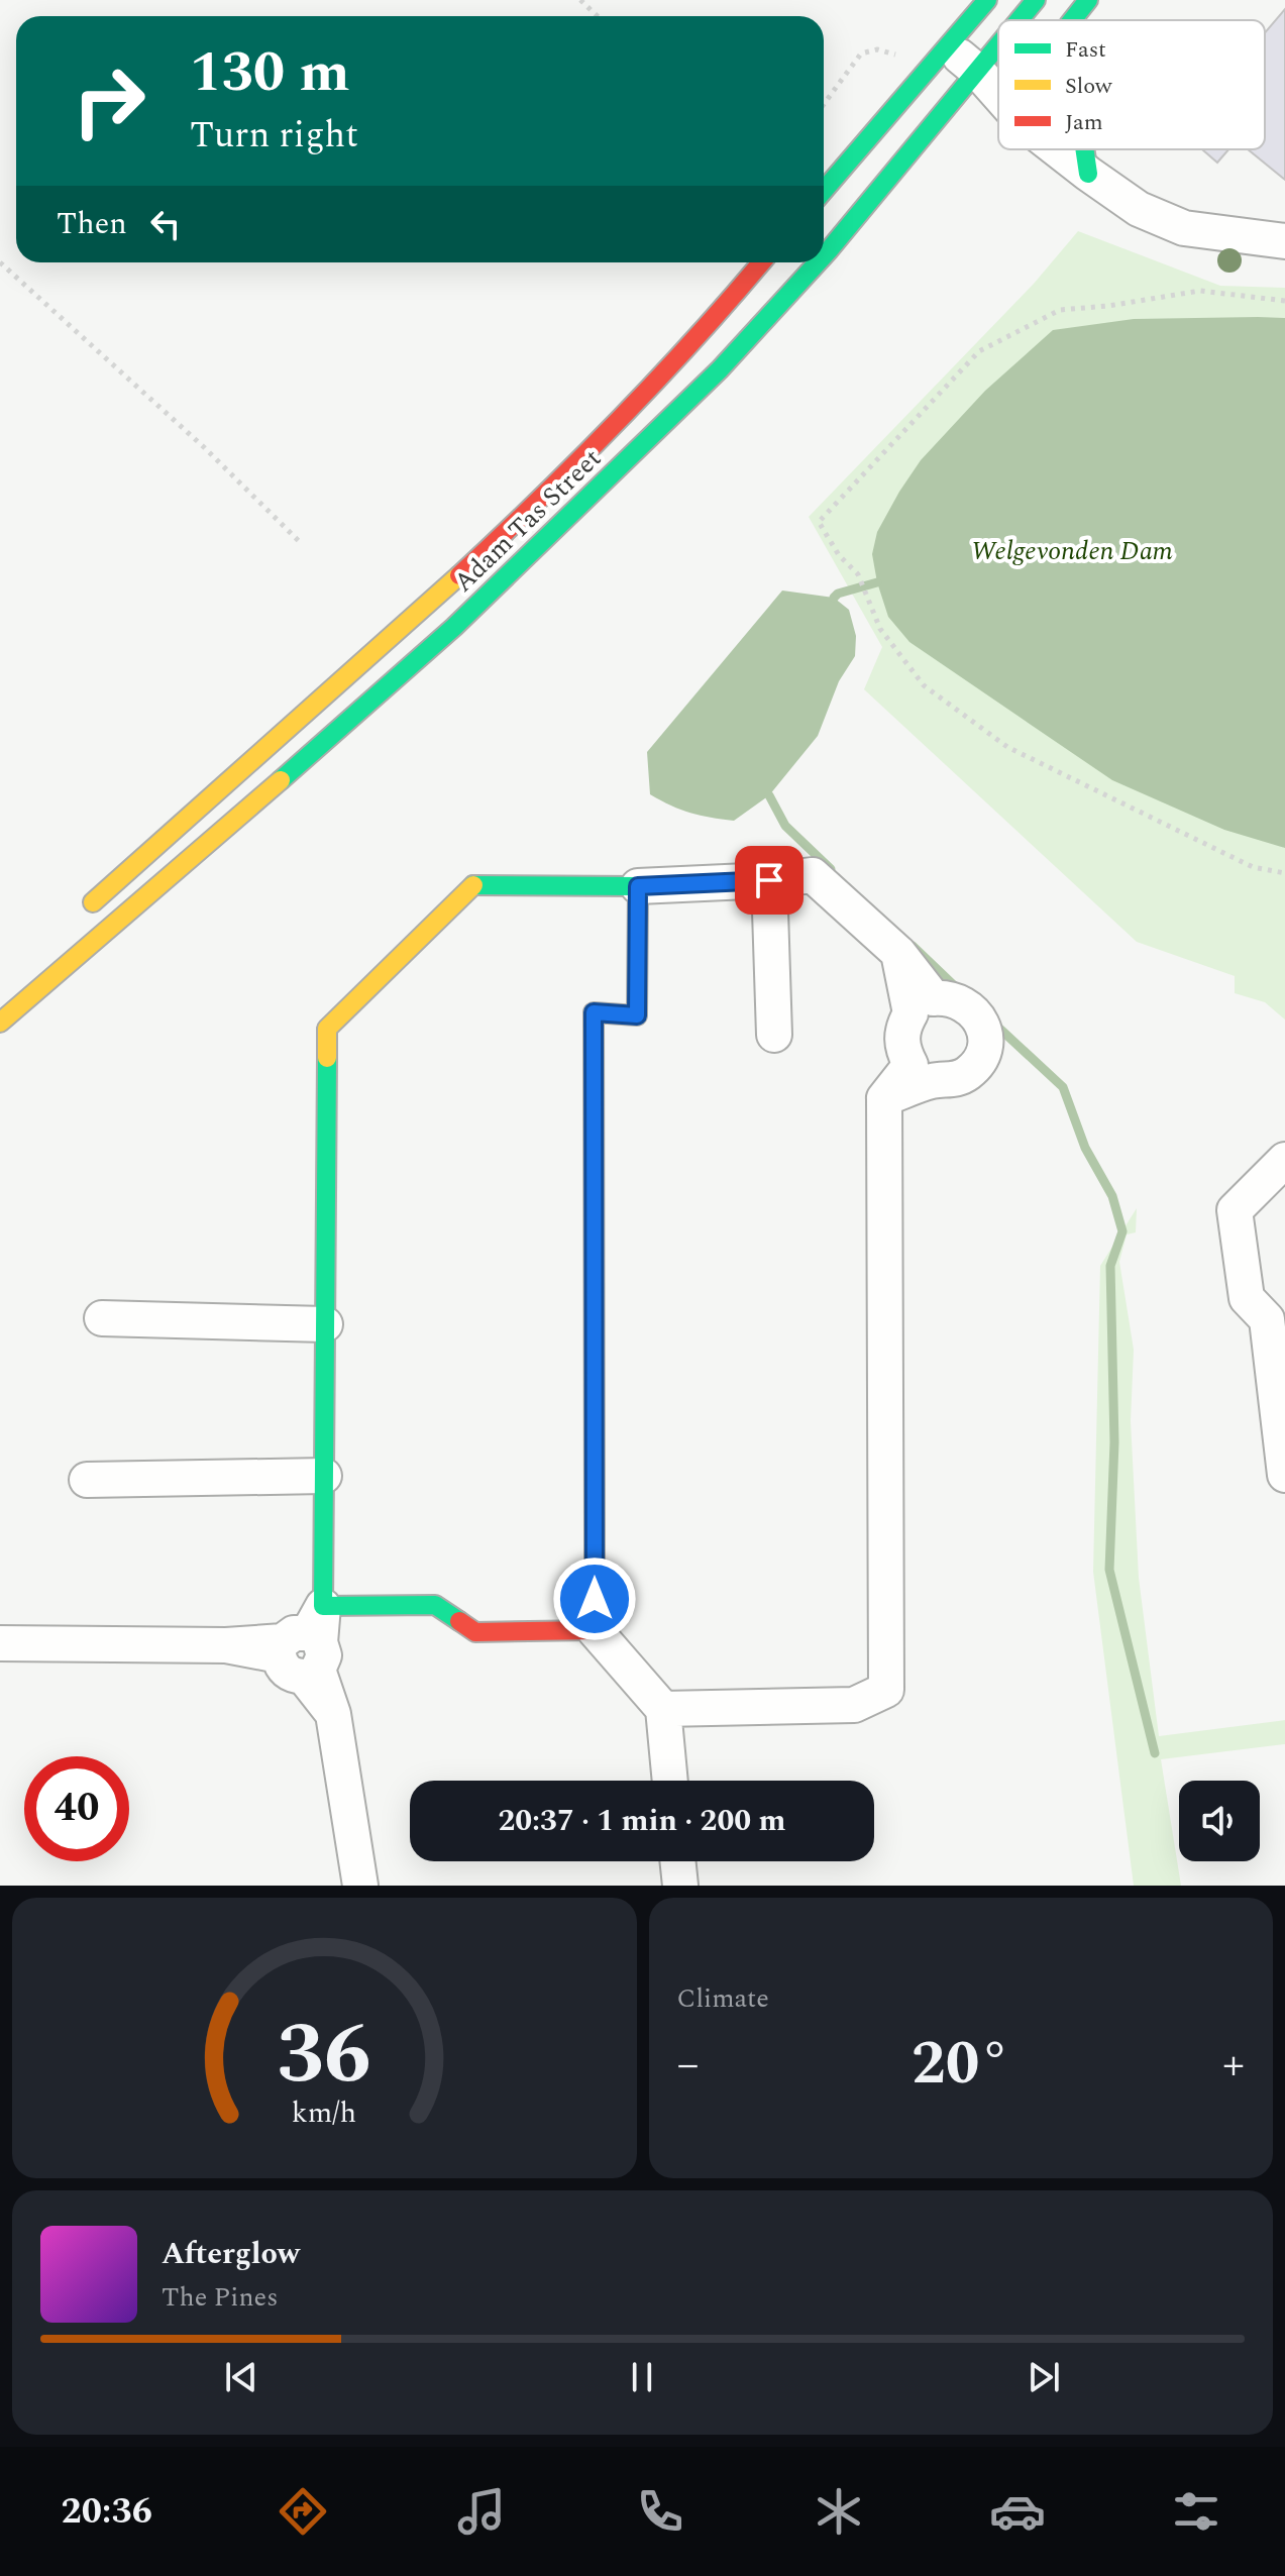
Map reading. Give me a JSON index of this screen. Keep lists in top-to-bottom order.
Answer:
{
  "streets": {
    "main road": ["Adam Tas Street"]
  },
  "parks": ["Welgevonden Dam"],
  "legend": ["Fast", "Slow", "Jam"],
  "page": {
    "turn": ["130 m", "Turn right"],
    "then": "Then",
    "limit": "40",
    "trip": "20:37 · 1 min · 200 m",
    "tile": "Climate",
    "heat": ["−", "20°", "+"],
    "song": ["Afterglow", "The Pines"],
    "tabs": "20:36",
    "gauge": ["36", "km/h"]
  }
}
